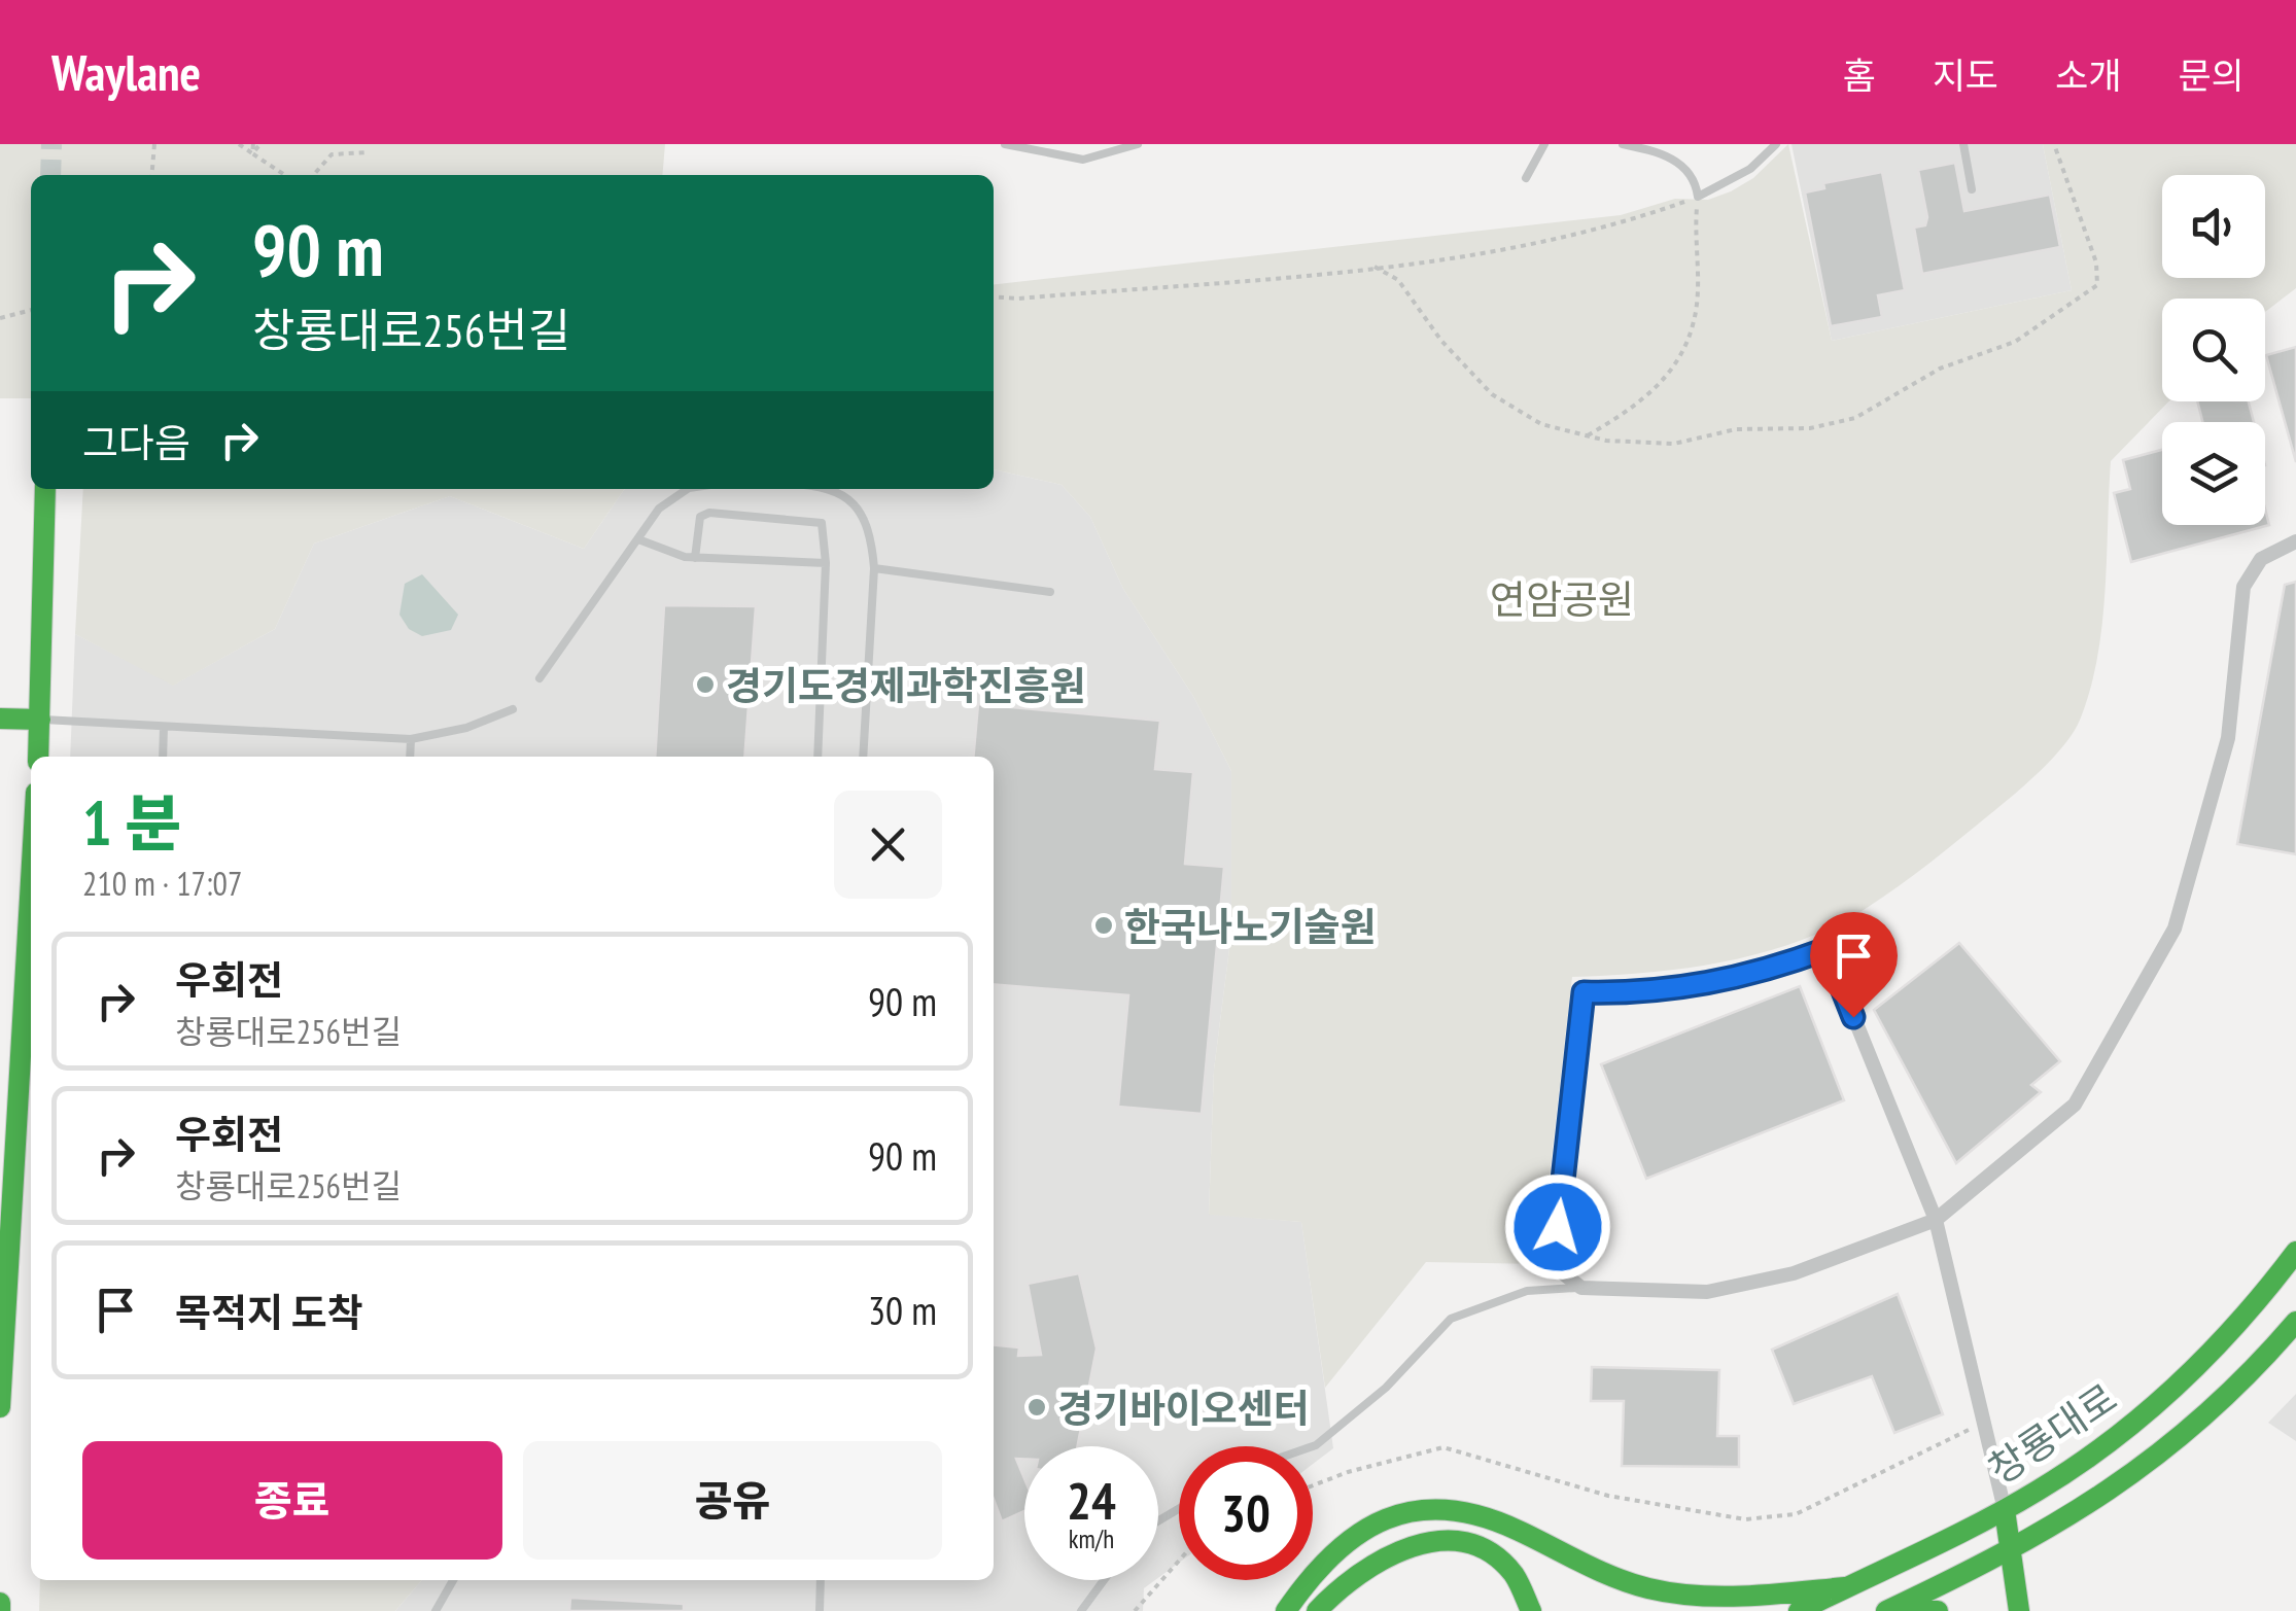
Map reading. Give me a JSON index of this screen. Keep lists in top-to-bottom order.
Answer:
{
  "streets": {
    "main road": ["창룡대로"]
  },
  "parks": ["연암공원"],
  "places": ["경기도경제과학진흥원", "한국나노기술원", "경기바이오센터"],
  "page": {
    "header": "Waylane",
    "nav": [
      "홈",
      "지도",
      "소개",
      "문의"
    ],
    "turn": ["90 m", "창룡대로256번길"],
    "then": "그다음",
    "heading": ["1 분", "210 m · 17:07"],
    "list": [
      {
        "name": "우회전",
        "note": "창룡대로256번길",
        "value": "90 m"
      },
      {
        "name": "우회전",
        "note": "창룡대로256번길",
        "value": "90 m"
      },
      {
        "name": "목적지 도착",
        "value": "30 m"
      }
    ],
    "buttons": ["종료", "공유"],
    "speed": "24 km/h",
    "limit": "30"
  }
}
